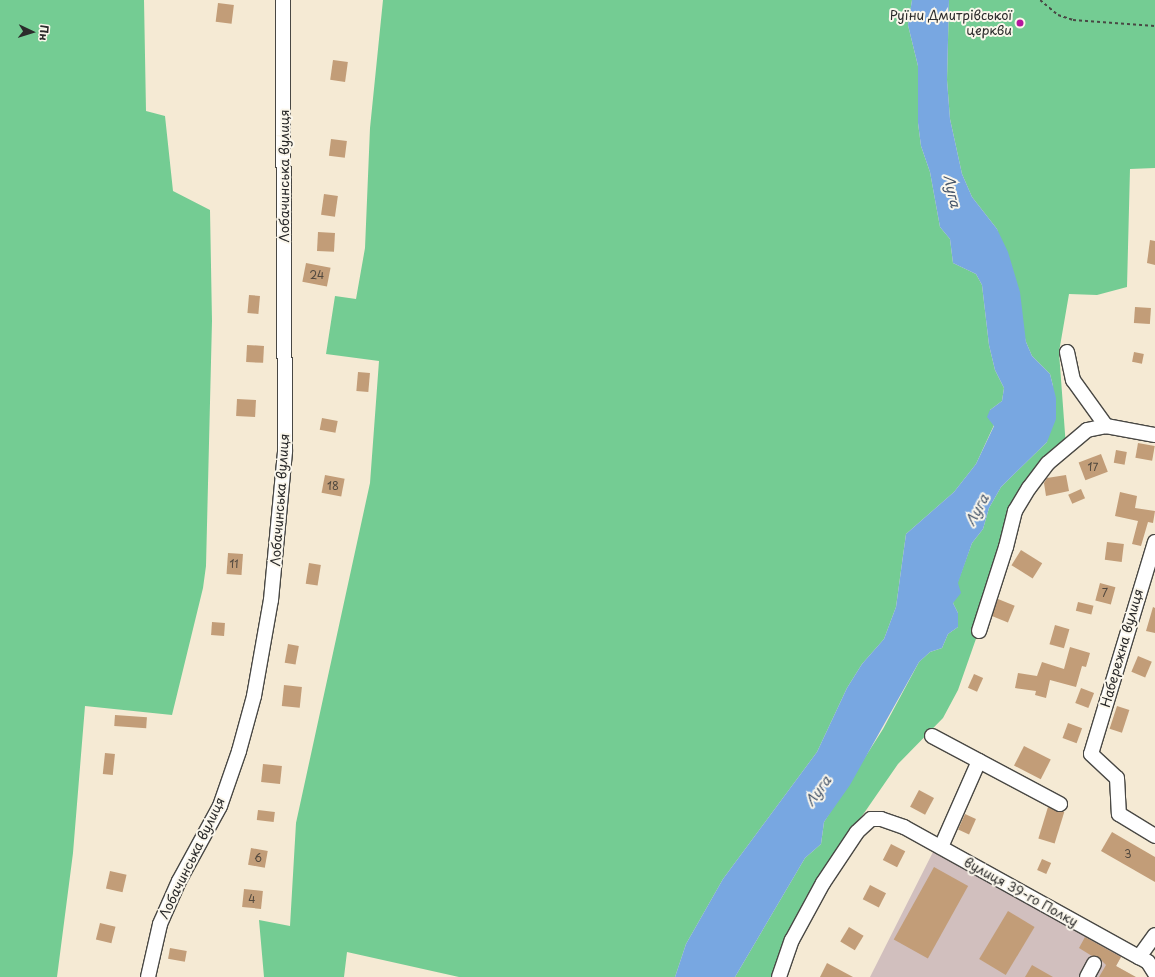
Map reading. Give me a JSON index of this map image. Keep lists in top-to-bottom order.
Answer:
{
  "streets": {
    "street": ["Лобачинська вулиця", "Набережна вулиця", "вулиця 39-го Полку"]
  },
  "water": ["Луга"],
  "places": ["Руїни Дмитрівської церкви"],
  "house_numbers": [
    "24",
    "17",
    "18",
    "11",
    "7",
    "3",
    "6",
    "4"
  ],
  "north": "right"
}
